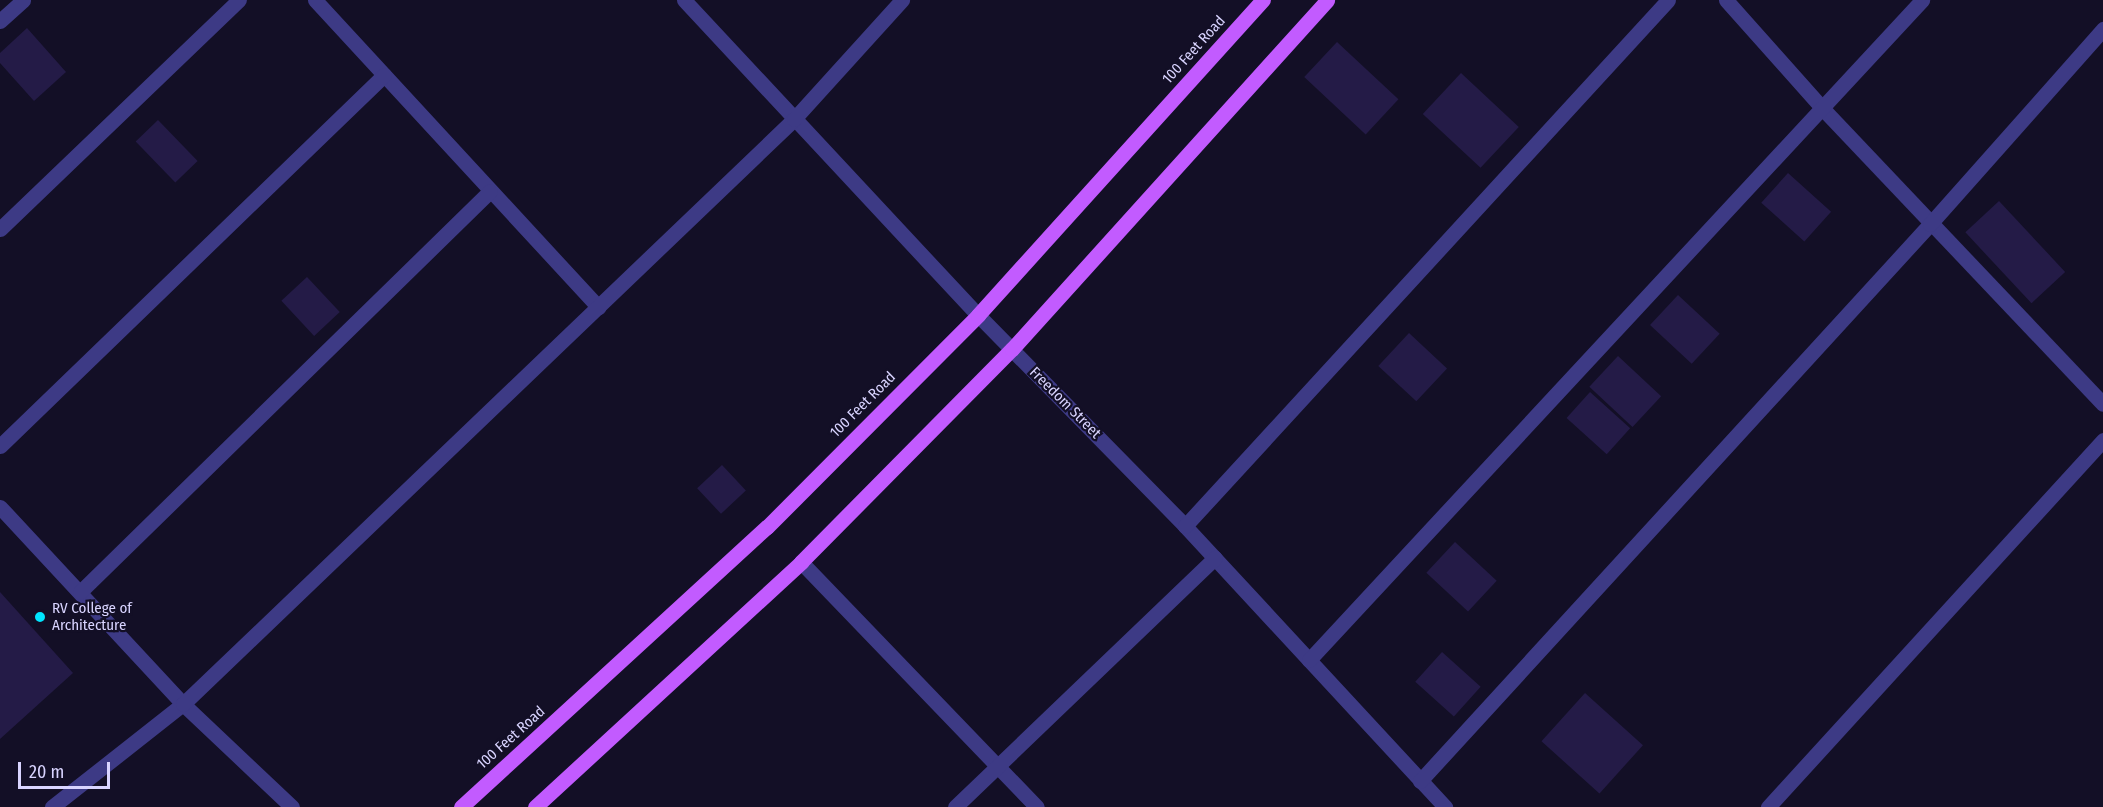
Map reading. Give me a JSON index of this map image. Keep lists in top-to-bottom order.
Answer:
{
  "streets": {
    "main road": ["100 Feet Road"],
    "street": ["Freedom Street"]
  },
  "crossings": [
    ["100 Feet Road", "Freedom Street"]
  ],
  "places": ["RV College of Architecture"],
  "scale_bar": "20 m"
}
